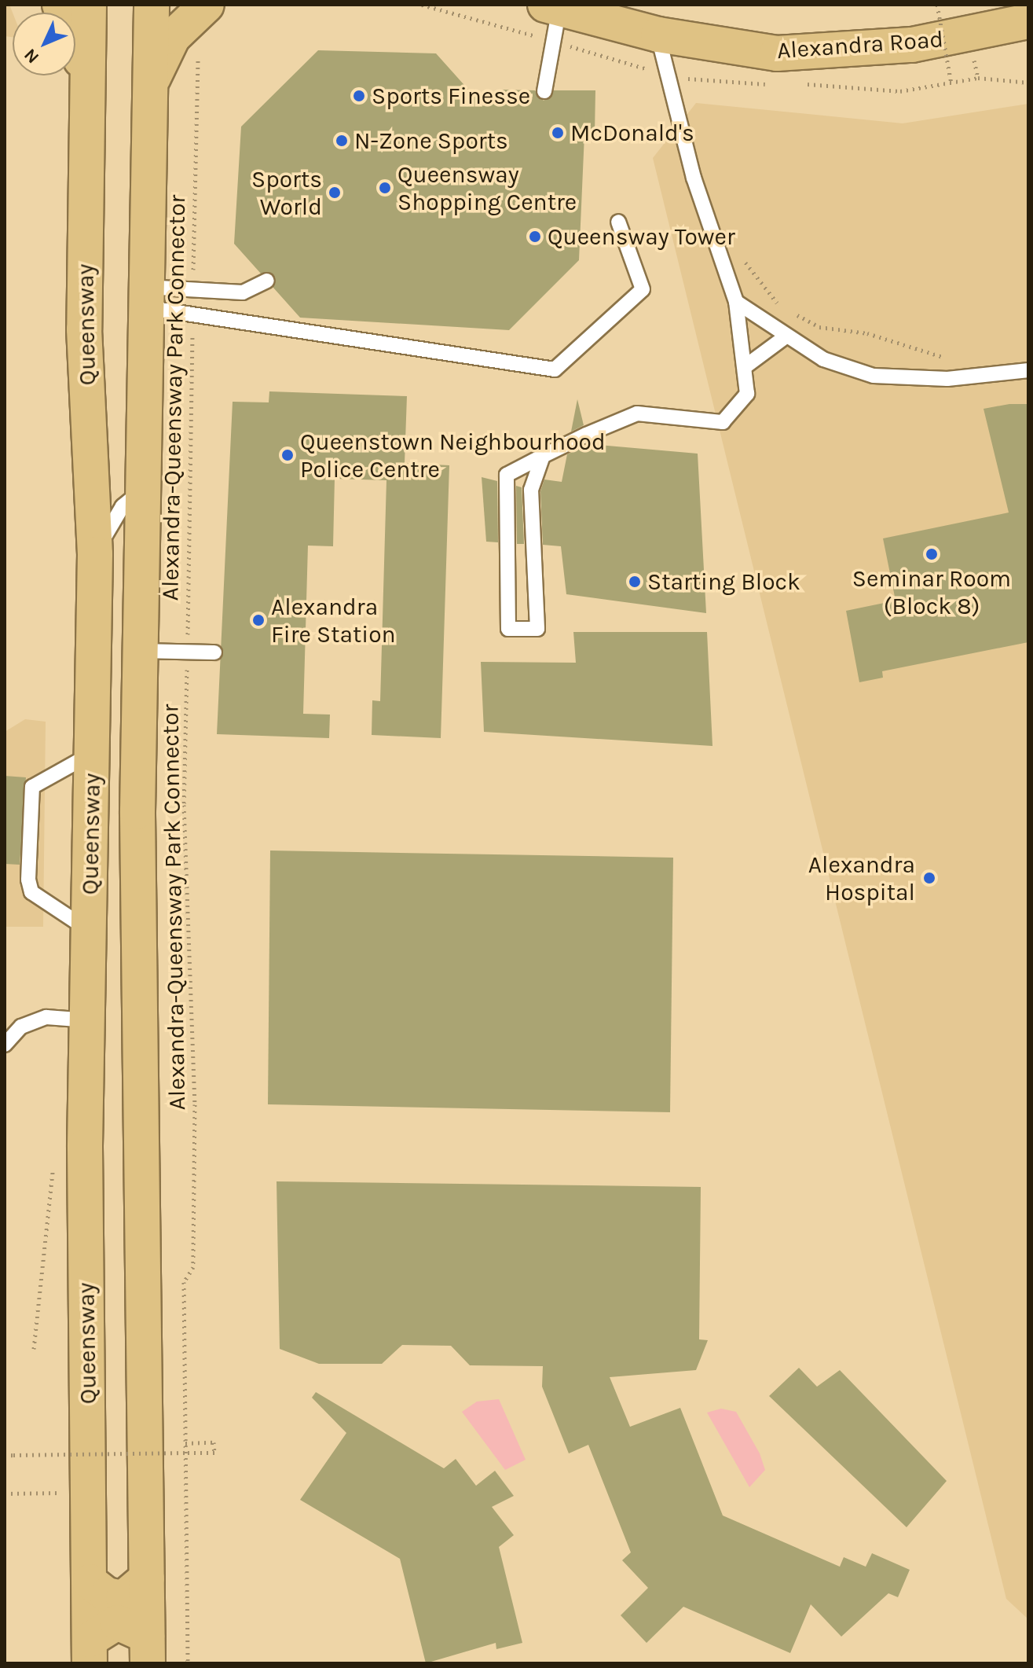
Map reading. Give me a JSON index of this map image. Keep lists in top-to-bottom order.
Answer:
{
  "streets": {
    "main road": ["Alexandra Road", "Queensway"],
    "path": ["Alexandra-Queensway Park Connector"]
  },
  "places": [
    "Sports Finesse",
    "McDonald's",
    "N-Zone Sports",
    "Queensway Shopping Centre",
    "Sports World",
    "Queensway Tower",
    "Queenstown Neighbourhood Police Centre",
    "Seminar Room (Block 8)",
    "Starting Block",
    "Alexandra Fire Station",
    "Alexandra Hospital"
  ],
  "north": "bottom left"
}
